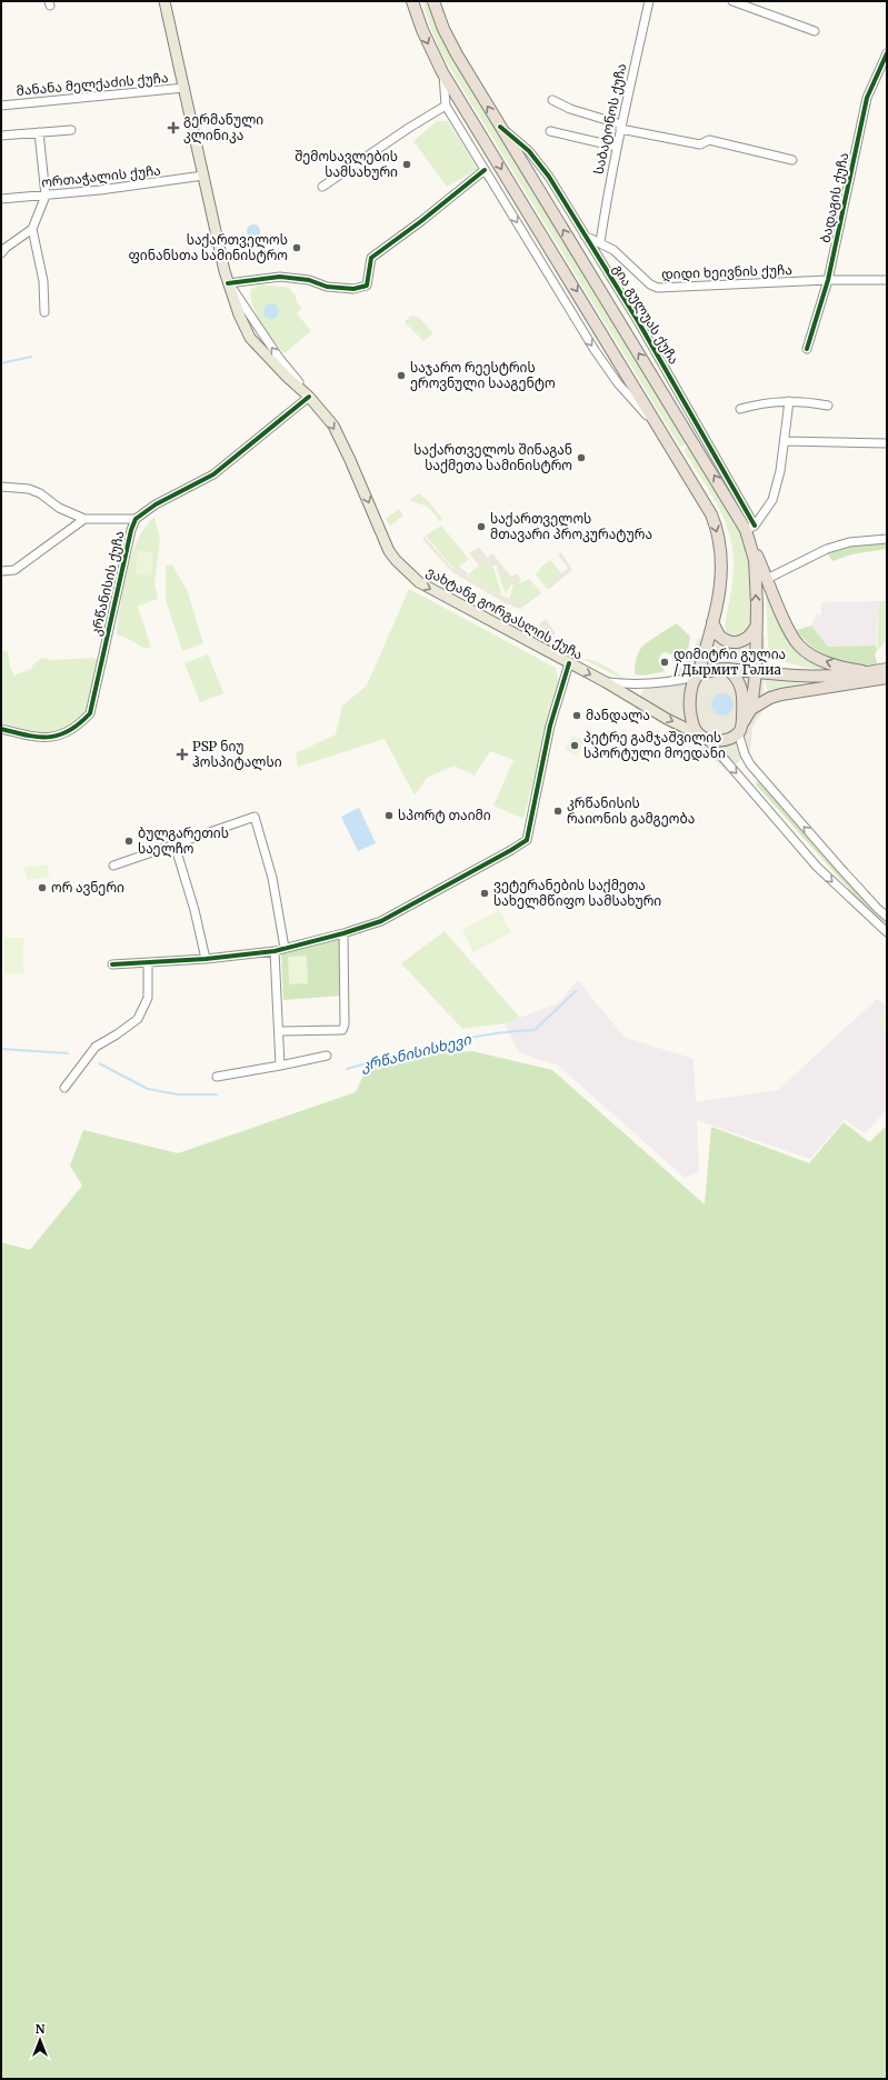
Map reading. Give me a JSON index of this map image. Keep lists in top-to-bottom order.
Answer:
{
  "streets": {
    "highway": ["გია გულუას ქუჩა"],
    "main road": ["ვახტანგ გორგასლის ქუჩა"],
    "street": [
      "მანანა მელქაძის ქუჩა",
      "საბატონოს ქუჩა",
      "ორთაჭალის ქუჩა",
      "ბადაგის ქუჩა",
      "დიდი ხეივნის ქუჩა",
      "კრწანისის ქუჩა"
    ]
  },
  "crossings": [
    ["მანანა მელქაძის ქუჩა", "ვახტანგ გორგასლის ქუჩა"],
    ["საბატონოს ქუჩა", "დიდი ხეივნის ქუჩა"],
    ["ორთაჭალის ქუჩა", "ვახტანგ გორგასლის ქუჩა"],
    ["ბადაგის ქუჩა", "დიდი ხეივნის ქუჩა"],
    ["დიდი ხეივნის ქუჩა", "გია გულუას ქუჩა"],
    ["გია გულუას ქუჩა", "ვახტანგ გორგასლის ქუჩა"],
    ["კრწანისის ქუჩა", "ვახტანგ გორგასლის ქუჩა"]
  ],
  "one_way": ["ვახტანგ გორგასლის ქუჩა"],
  "water": ["კრწანისისხევი"],
  "places": {
    "health": ["გერმანული კლინიკა", "PSP ნიუ ჰოსპიტალსი"],
    "other": [
      "შემოსავლების სამსახური",
      "საქართველოს ფინანსთა სამინისტრო",
      "საჯარო რეესტრის ეროვნული სააგენტო",
      "საქართველოს შინაგან საქმეთა სამინისტრო",
      "საქართველოს მთავარი პროკურატურა",
      "დიმიტრი გულია / Дырмит Гәлиа",
      "მანდალა",
      "პეტრე გამჯაშვილის სპორტული მოედანი",
      "კრწანისის რაიონის გამგეობა",
      "სპორტ თაიმი",
      "ბულგარეთის საელჩო",
      "ორ ავნერი",
      "ვეტერანების საქმეთა სახელმწიფო სამსახური"
    ]
  },
  "north": "top"
}
